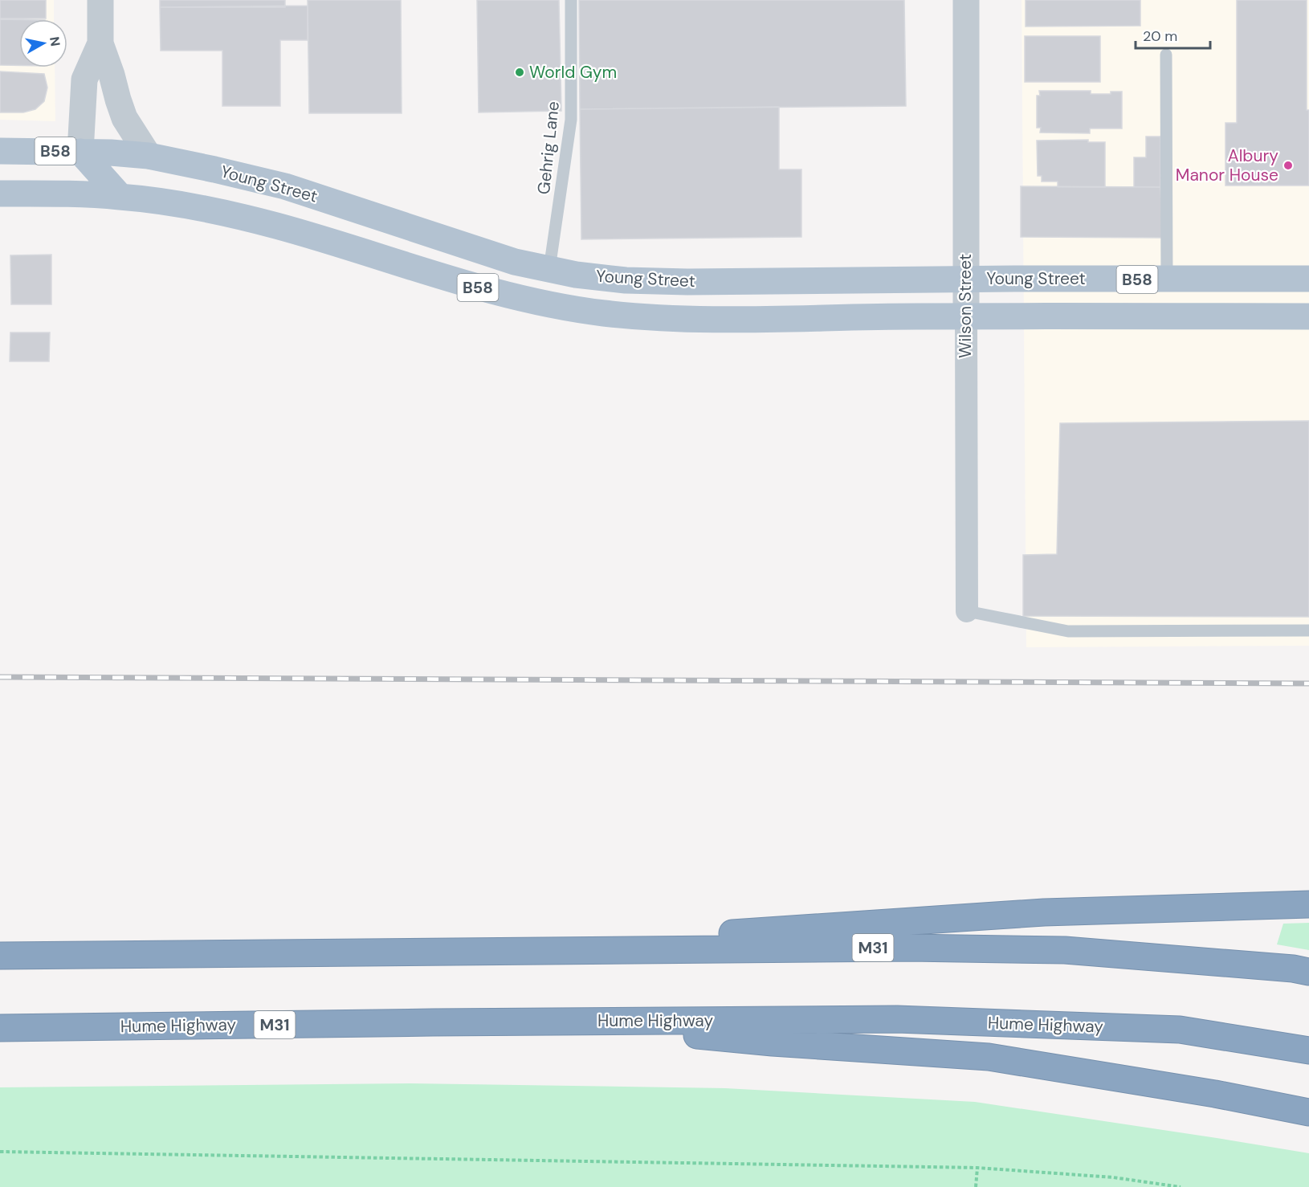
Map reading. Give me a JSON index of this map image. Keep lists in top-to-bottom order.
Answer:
{
  "streets": {
    "highway": ["M31", "Hume Highway"],
    "main road": ["B58", "Young Street"],
    "street": ["Wilson Street"],
    "lane": ["Gehrig Lane"]
  },
  "crossings": [
    ["Gehrig Lane", "Young Street"],
    ["Young Street", "Wilson Street"]
  ],
  "places": ["World Gym", "Albury Manor House"],
  "scale_bar": "20 m",
  "north": "right"
}
